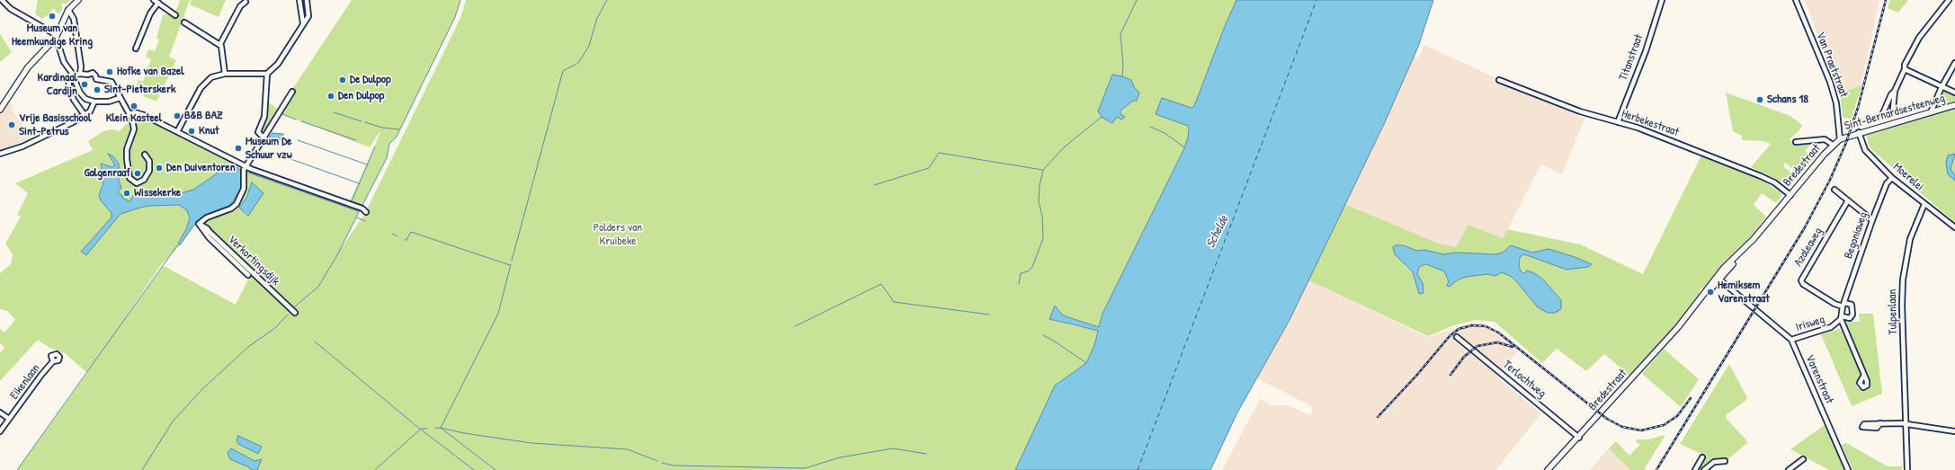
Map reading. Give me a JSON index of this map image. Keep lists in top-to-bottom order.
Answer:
{
  "streets": {
    "main road": ["Sint-Bernardsesteenweg", "Bredestraat"],
    "street": [
      "Titanstraat",
      "Van Praetstraat",
      "Herbekestraat",
      "Moerelei",
      "Begoniaweg",
      "Azaleaweg",
      "Verkortingsdijk",
      "Tulpenlaan",
      "Irisweg",
      "Terlochtweg",
      "Varenstraat",
      "Eikenlaan"
    ]
  },
  "crossings": [
    ["Titanstraat", "Herbekestraat"],
    ["Van Praetstraat", "Sint-Bernardsesteenweg"],
    ["Van Praetstraat", "Bredestraat"],
    ["Sint-Bernardsesteenweg", "Bredestraat"],
    ["Sint-Bernardsesteenweg", "Moerelei"],
    ["Herbekestraat", "Bredestraat"],
    ["Bredestraat", "Terlochtweg"],
    ["Bredestraat", "Varenstraat"],
    ["Moerelei", "Begoniaweg"],
    ["Moerelei", "Tulpenlaan"],
    ["Begoniaweg", "Azaleaweg"],
    ["Begoniaweg", "Irisweg"],
    ["Azaleaweg", "Irisweg"],
    ["Irisweg", "Varenstraat"]
  ],
  "water": ["Schelde"],
  "parks": ["Polders van Kruibeke"],
  "places": [
    "Museum van Heemkundige Kring",
    "Hofke van Bazel",
    "De Dulpop",
    "Kardinaal Cardijn",
    "Sint-Pieterskerk",
    "Den Dulpop",
    "Schans 18",
    "Klein Kasteel",
    "B&B BAZ",
    "Vrije Basisschool Sint-Petrus",
    "Knut",
    "Museum De Schuur vzw",
    "Den Duiventoren",
    "Galgenraaf",
    "Wissekerke",
    "Hemiksem Varenstraat"
  ]
}
